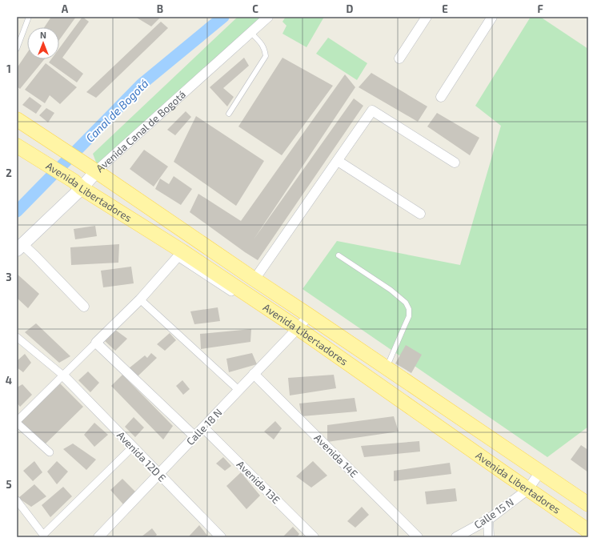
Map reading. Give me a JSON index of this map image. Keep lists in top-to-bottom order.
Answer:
{
  "streets": {
    "main road": ["Avenida Canal de Bogotá", "Avenida Libertadores"],
    "street": [
      "Calle 18 N",
      "Avenida 14E",
      "Avenida 12D E",
      "Avenida 13E",
      "Calle 15 N"
    ]
  },
  "crossings": [
    ["Avenida Canal de Bogotá", "Avenida Libertadores"],
    ["Avenida Libertadores", "Calle 18 N"],
    ["Avenida Libertadores", "Calle 15 N"],
    ["Calle 18 N", "Avenida 14E"],
    ["Calle 18 N", "Avenida 12D E"],
    ["Calle 18 N", "Avenida 13E"]
  ],
  "water": ["Canal de Bogotá"],
  "north": "top",
  "grid": {
    "columns": [
      "A",
      "B",
      "C",
      "D",
      "E",
      "F"
    ],
    "rows": [
      "1",
      "2",
      "3",
      "4",
      "5"
    ]
  }
}
